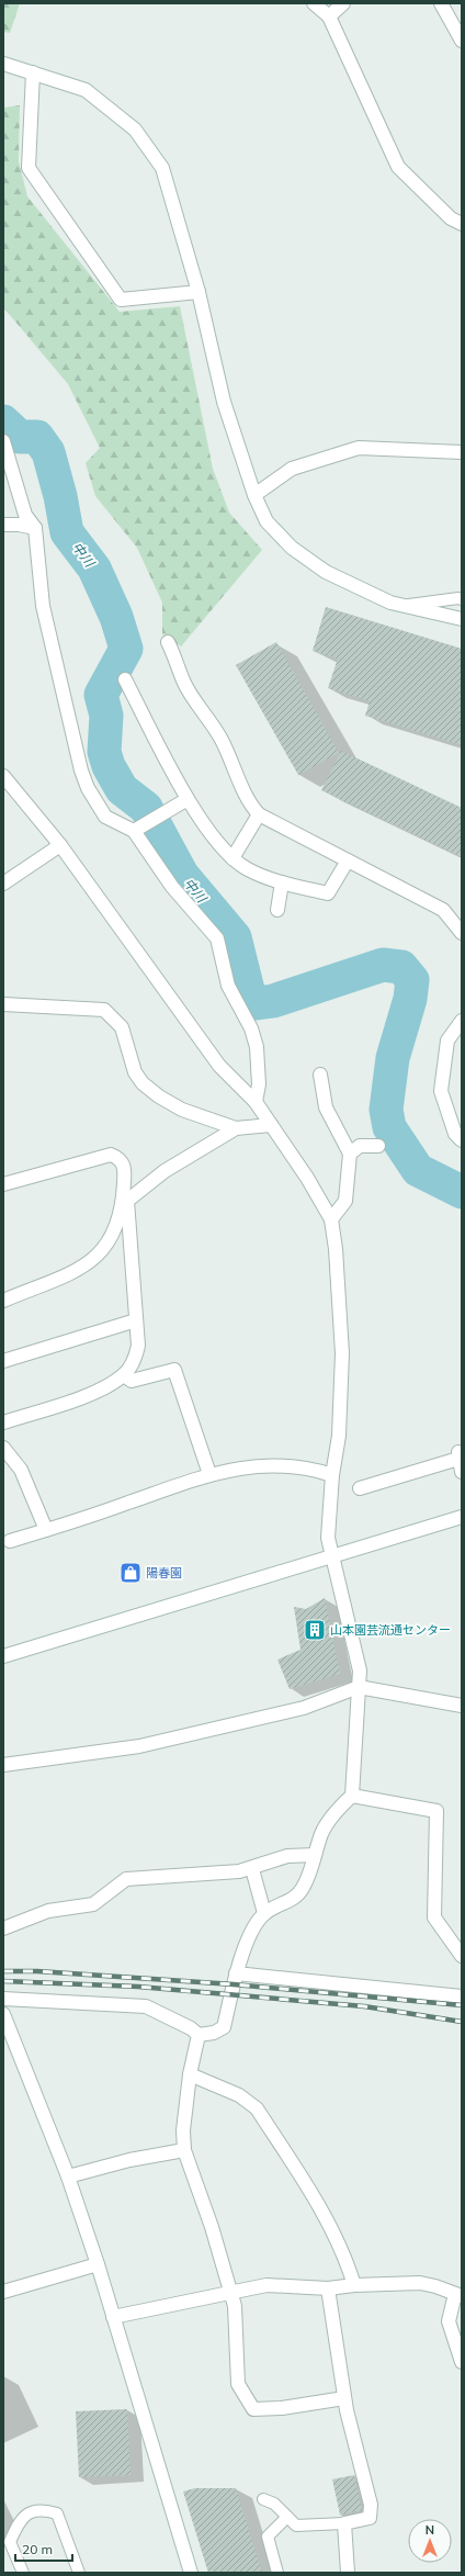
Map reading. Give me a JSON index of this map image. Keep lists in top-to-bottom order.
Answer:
{
  "water": ["中川"],
  "places": {
    "shop": ["陽春園"],
    "building": ["山本園芸流通センター"]
  },
  "scale_bar": "20 m",
  "north": "top"
}
